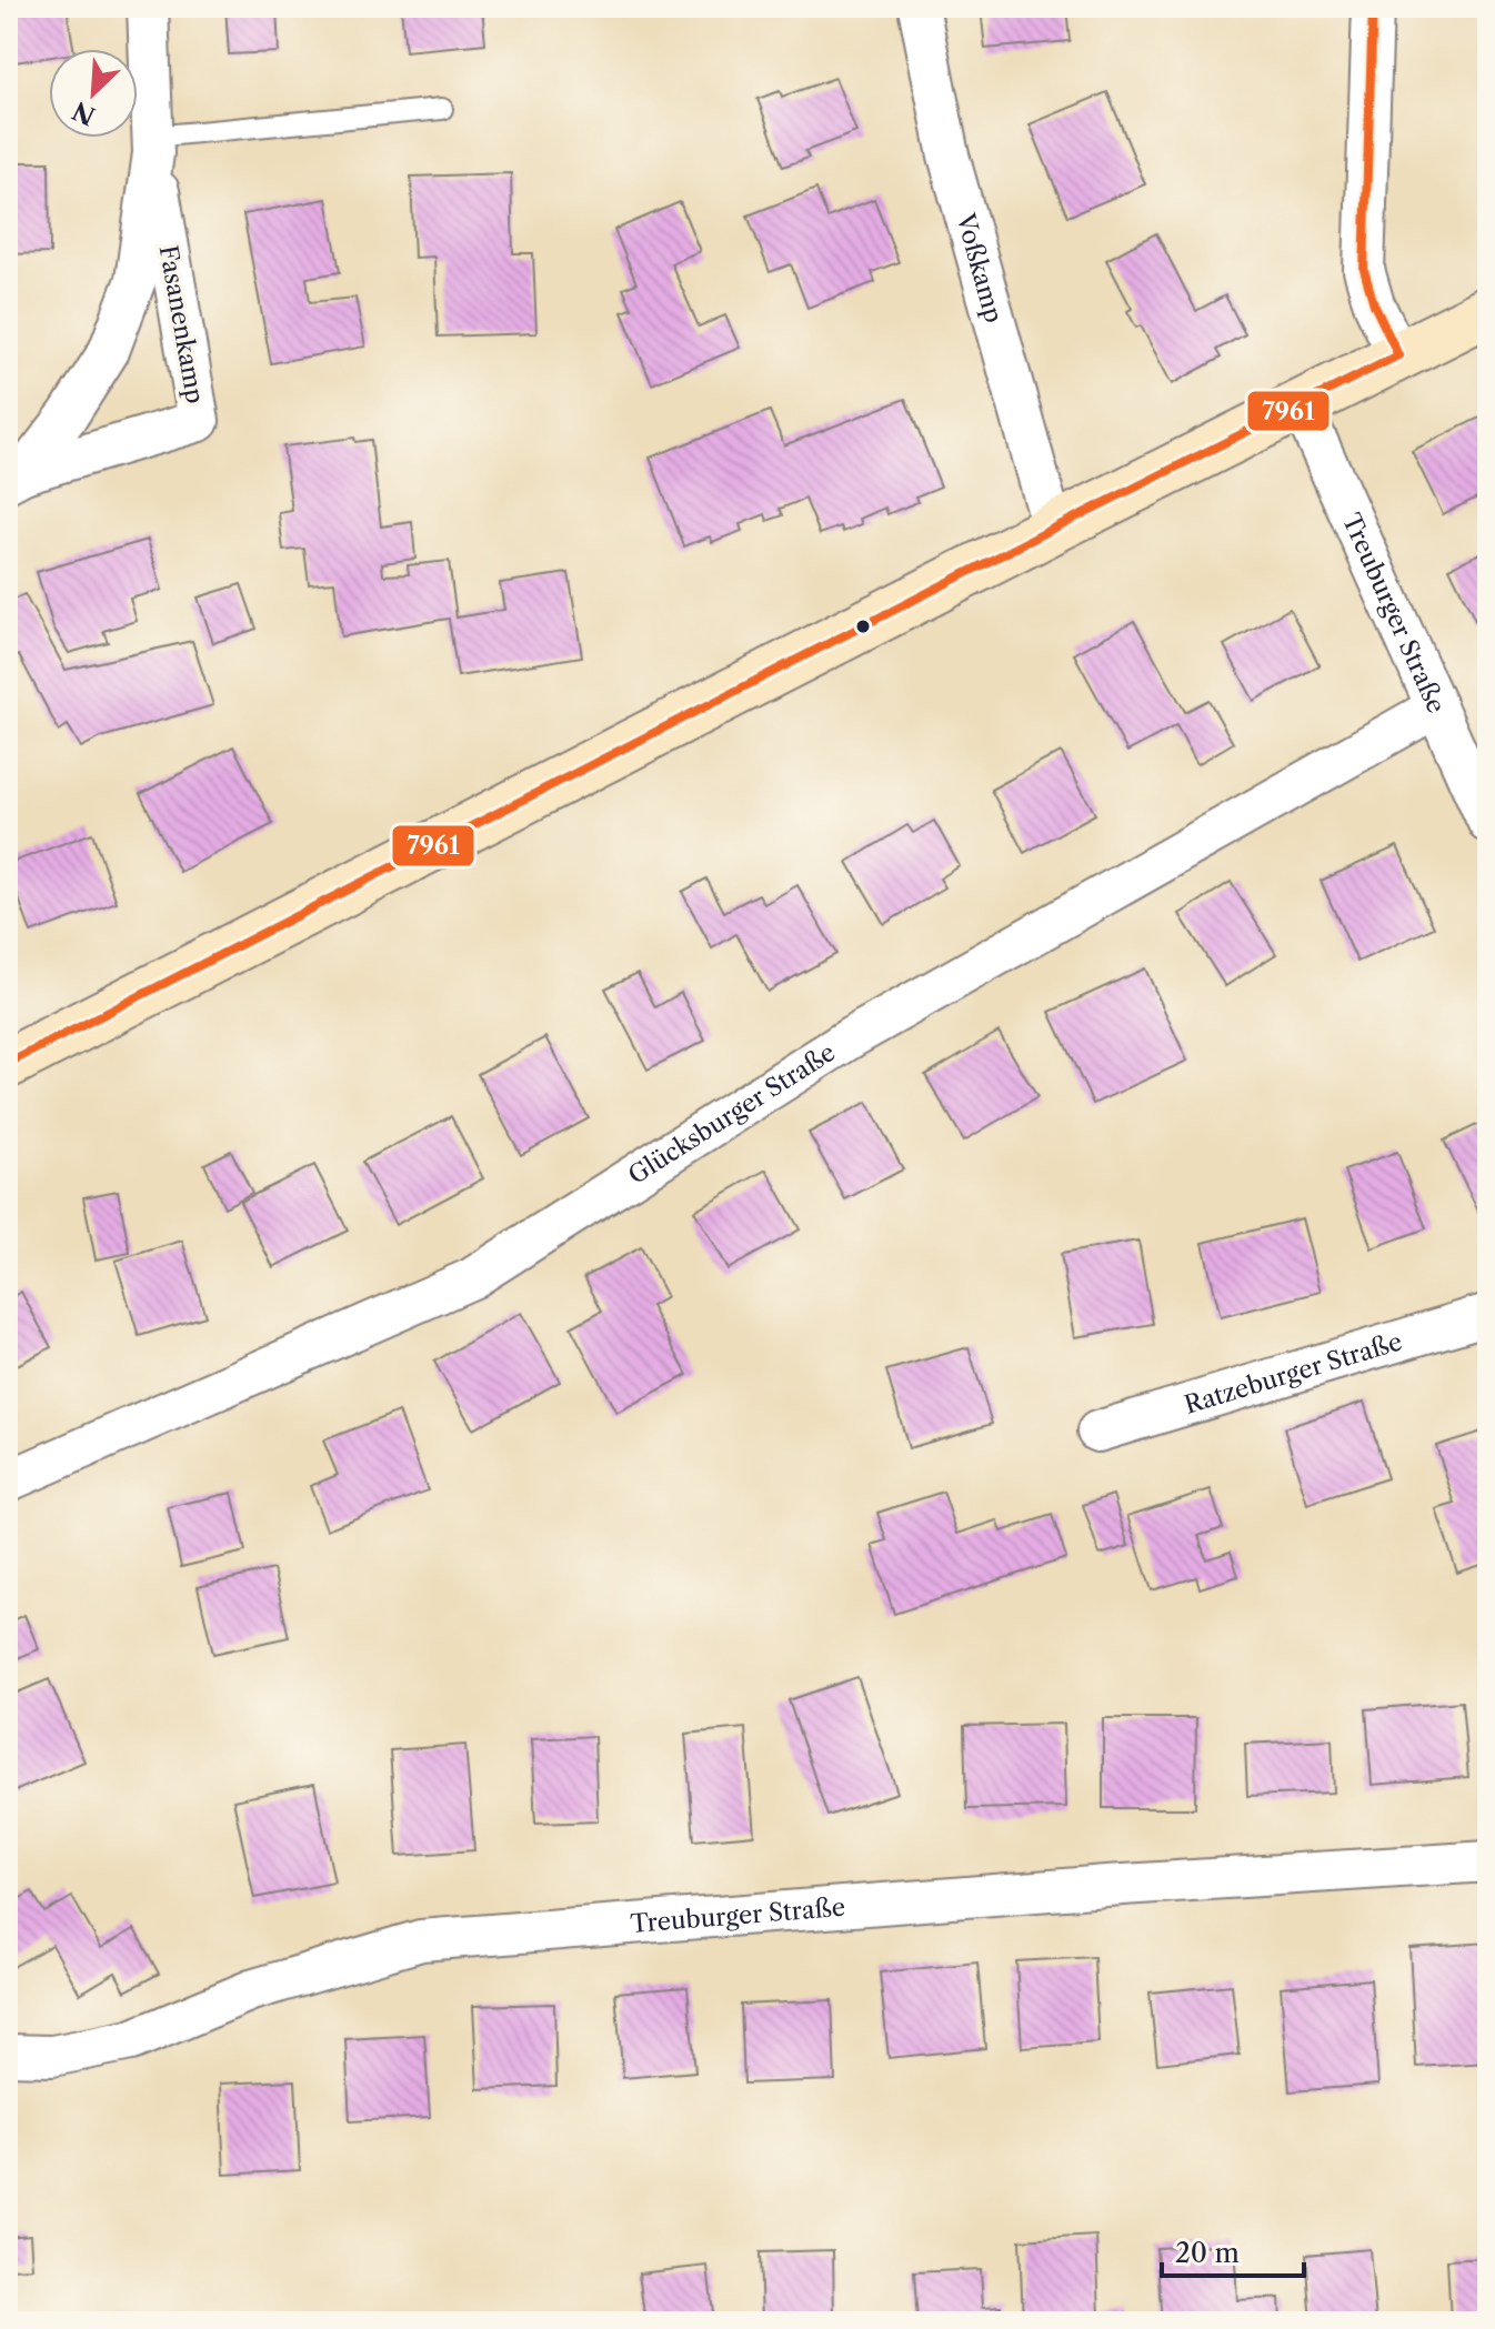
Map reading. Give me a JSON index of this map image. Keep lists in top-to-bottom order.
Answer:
{
  "streets": {
    "street": [
      "Voßkamp",
      "Fasanenkamp",
      "Treuburger Straße",
      "Glücksburger Straße",
      "Ratzeburger Straße"
    ]
  },
  "crossings": [
    ["Treuburger Straße", "Glücksburger Straße"]
  ],
  "lines": ["transit line 7961"],
  "scale_bar": "20 m",
  "north": "bottom left"
}
